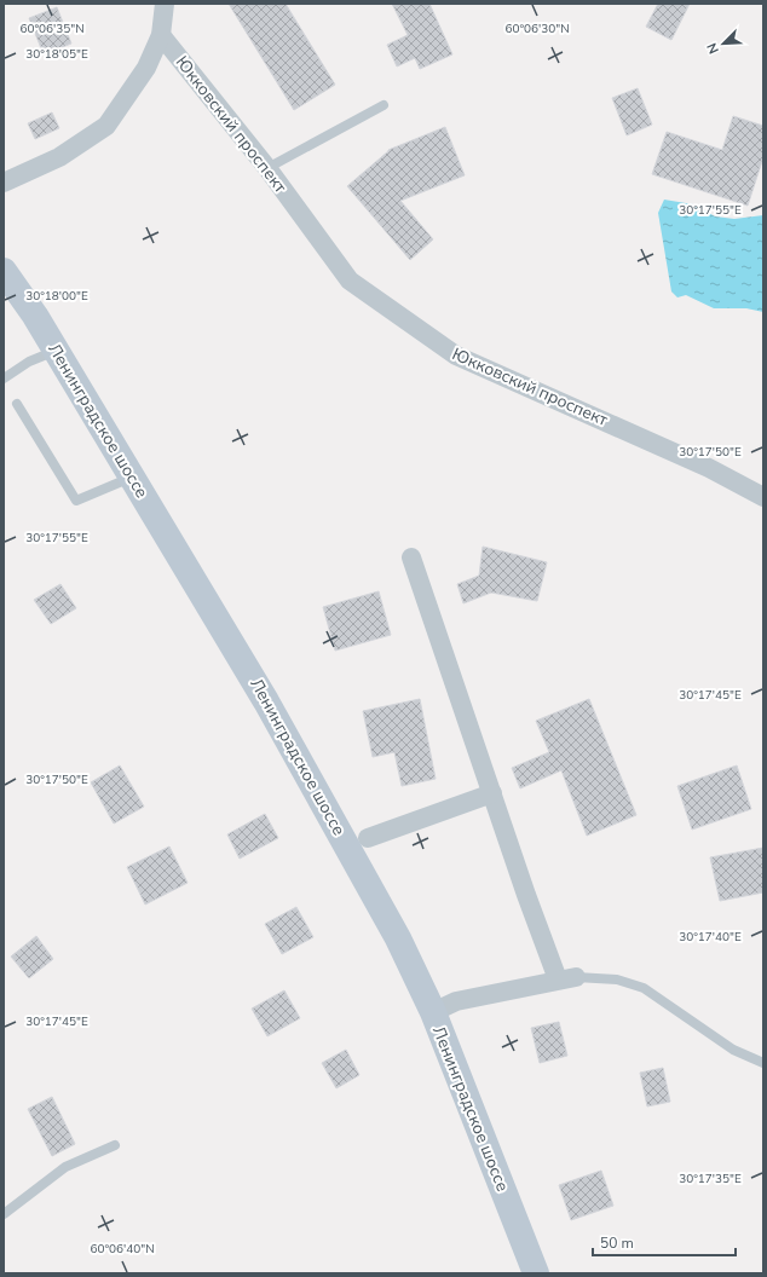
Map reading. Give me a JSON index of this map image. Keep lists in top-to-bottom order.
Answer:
{
  "streets": {
    "main road": ["Ленинградское шоссе"],
    "street": ["Юкковский проспект"]
  },
  "scale_bar": "50 m",
  "north": "bottom left",
  "coordinates": [
    "60°06'35\"N",
    "60°06'30\"N",
    "30°18'05\"E",
    "30°17'55\"E",
    "30°18'00\"E",
    "30°17'50\"E",
    "30°17'45\"E",
    "30°17'40\"E",
    "30°17'35\"E",
    "60°06'40\"N"
  ]
}
